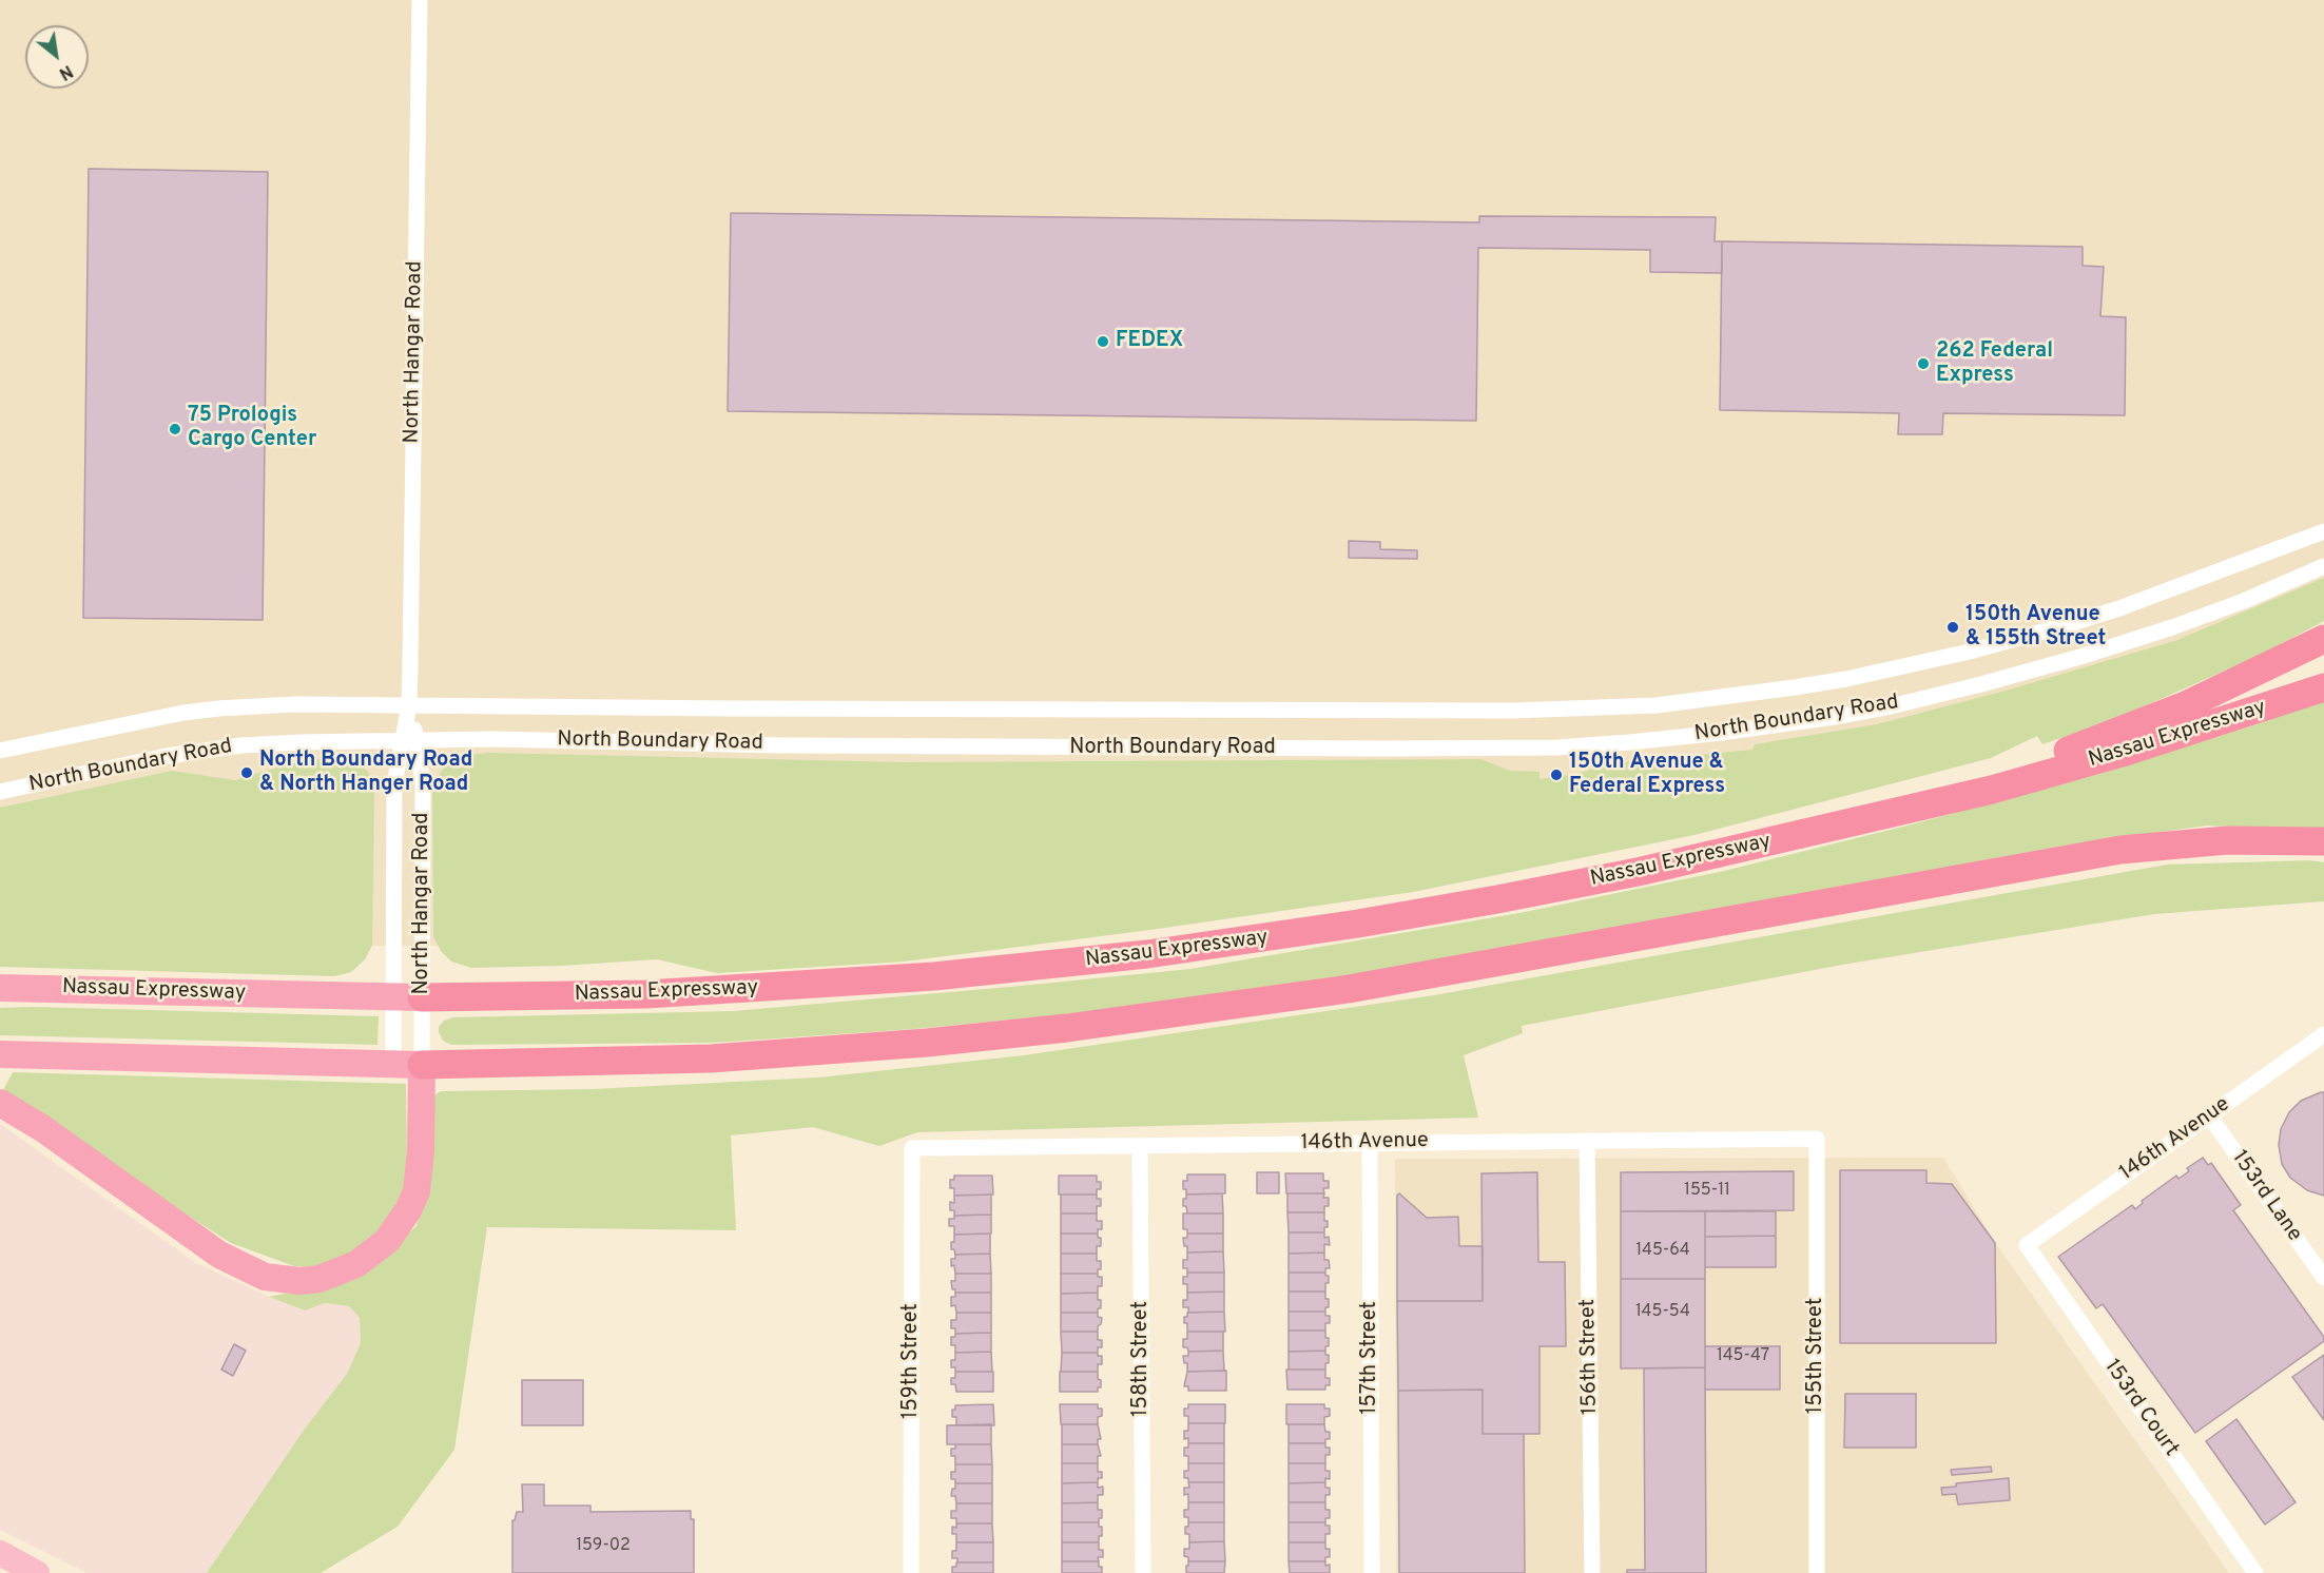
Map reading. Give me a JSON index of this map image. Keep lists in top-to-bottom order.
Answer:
{
  "streets": {
    "highway": ["Nassau Expressway"],
    "street": [
      "North Hangar Road",
      "North Boundary Road",
      "146th Avenue",
      "153rd Lane",
      "155th Street",
      "156th Street",
      "157th Street",
      "158th Street",
      "159th Street",
      "153rd Court"
    ]
  },
  "crossings": [
    ["North Hangar Road", "North Boundary Road"],
    ["North Hangar Road", "Nassau Expressway"],
    ["146th Avenue", "153rd Lane"],
    ["146th Avenue", "155th Street"],
    ["146th Avenue", "156th Street"],
    ["146th Avenue", "157th Street"],
    ["146th Avenue", "158th Street"],
    ["146th Avenue", "159th Street"],
    ["146th Avenue", "153rd Court"]
  ],
  "places": [
    "FEDEX",
    "262 Federal Express",
    "75 Prologis Cargo Center",
    "150th Avenue & 155th Street",
    "North Boundary Road & North Hanger Road",
    "150th Avenue & Federal Express"
  ],
  "house_numbers": [
    "155-11",
    "145-64",
    "145-54",
    "145-47",
    "159-02"
  ],
  "north": "bottom right"
}
